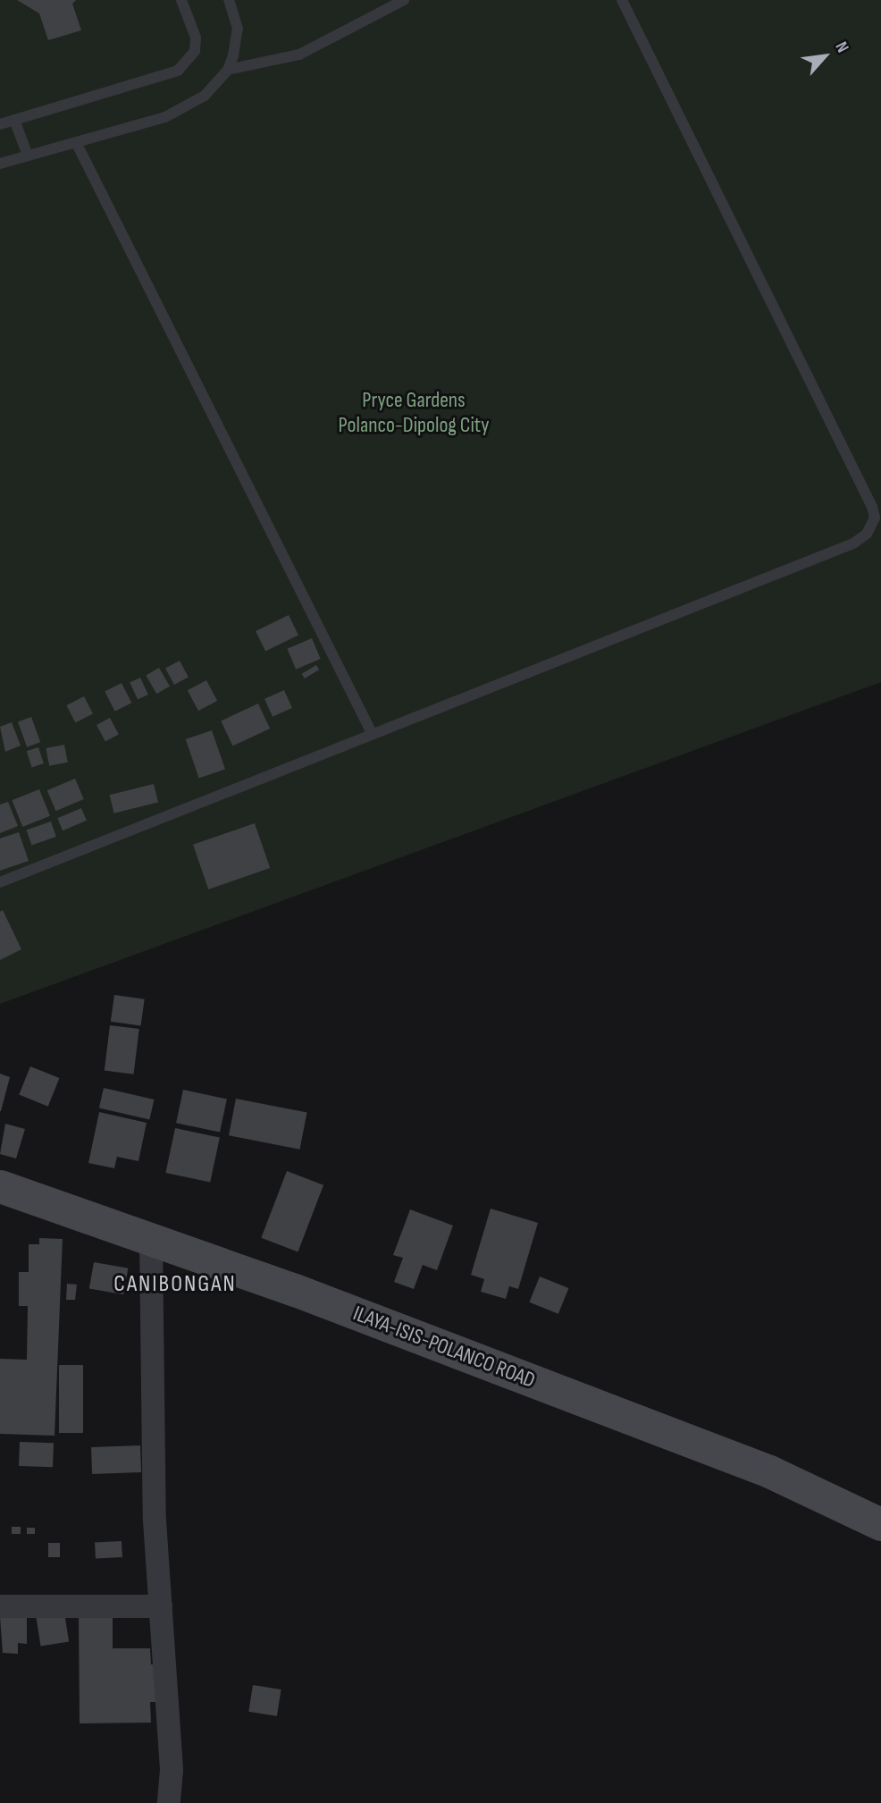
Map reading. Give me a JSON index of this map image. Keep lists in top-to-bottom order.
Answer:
{
  "streets": {
    "main road": ["ILAYA-ISIS-POLANCO ROAD"]
  },
  "districts": ["CANIBONGAN"],
  "parks": ["Pryce Gardens Polanco-Dipolog City"],
  "north": "top right"
}
